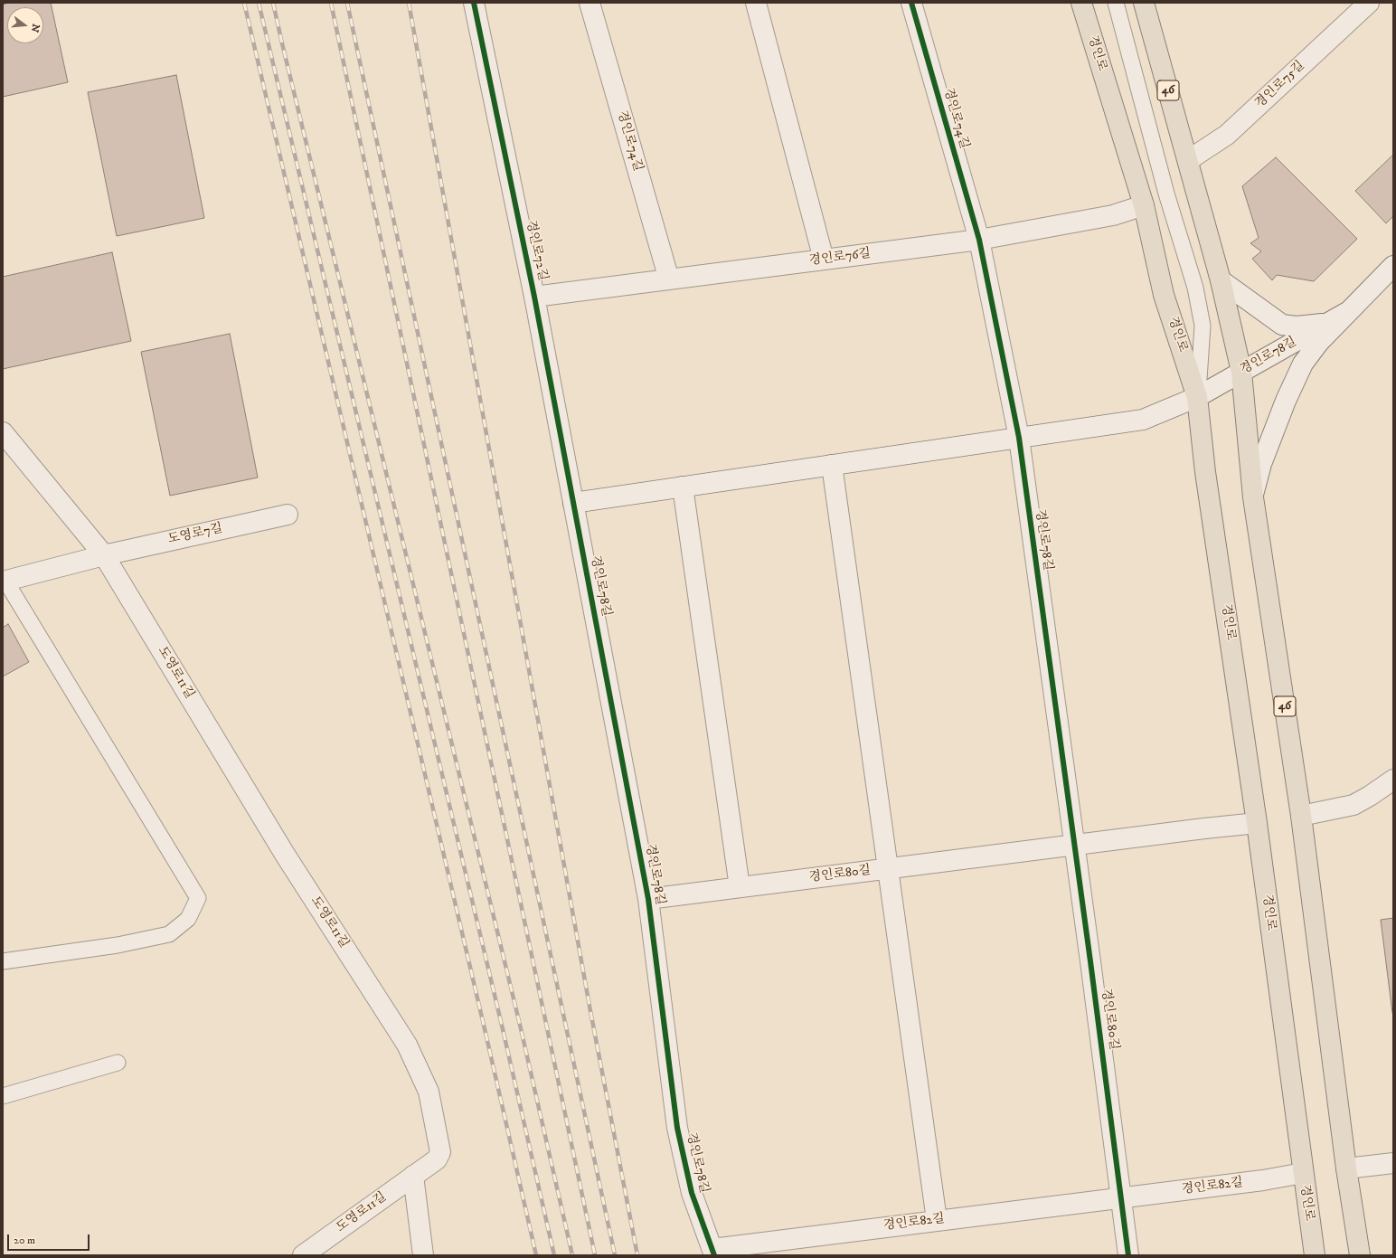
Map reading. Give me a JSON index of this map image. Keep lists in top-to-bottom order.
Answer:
{
  "streets": {
    "main road": ["경인로", "46"],
    "street": [
      "경인로75길",
      "경인로74길",
      "경인로72길",
      "경인로76길",
      "경인로78길",
      "도영로7길",
      "도영로11길",
      "경인로80길",
      "경인로82길"
    ]
  },
  "crossings": [
    ["경인로", "경인로76길"],
    ["경인로", "경인로78길"],
    ["경인로", "경인로80길"],
    ["경인로", "경인로82길"],
    ["경인로75길", "46"],
    ["46", "경인로78길"],
    ["경인로74길", "경인로76길"],
    ["경인로74길", "경인로78길"],
    ["경인로72길", "경인로76길"],
    ["경인로72길", "경인로78길"],
    ["경인로76길", "경인로78길"],
    ["경인로78길", "경인로80길"],
    ["경인로78길", "경인로82길"],
    ["도영로7길", "도영로11길"],
    ["경인로80길", "경인로82길"]
  ],
  "scale_bar": "20 m",
  "north": "right"
}
